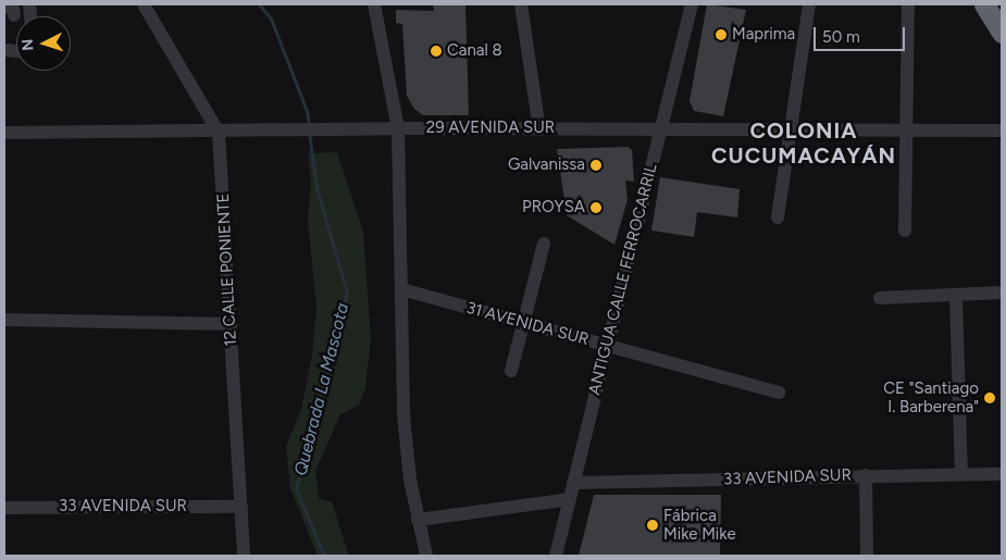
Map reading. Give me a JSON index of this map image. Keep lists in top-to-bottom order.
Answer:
{
  "streets": {
    "street": [
      "29 AVENIDA SUR",
      "12 CALLE PONIENTE",
      "ANTIGUA CALLE FERROCARRIL",
      "31 AVENIDA SUR",
      "33 AVENIDA SUR"
    ]
  },
  "crossings": [
    ["29 AVENIDA SUR", "12 CALLE PONIENTE"],
    ["29 AVENIDA SUR", "ANTIGUA CALLE FERROCARRIL"],
    ["12 CALLE PONIENTE", "33 AVENIDA SUR"],
    ["ANTIGUA CALLE FERROCARRIL", "31 AVENIDA SUR"],
    ["ANTIGUA CALLE FERROCARRIL", "33 AVENIDA SUR"]
  ],
  "districts": ["COLONIA CUCUMACAYÁN"],
  "water": ["Quebrada La Mascota"],
  "places": [
    "Maprima",
    "Canal 8",
    "Galvanissa",
    "PROYSA",
    "CE \"Santiago I. Barberena\"",
    "Fábrica Mike Mike"
  ],
  "scale_bar": "50 m",
  "north": "left"
}
